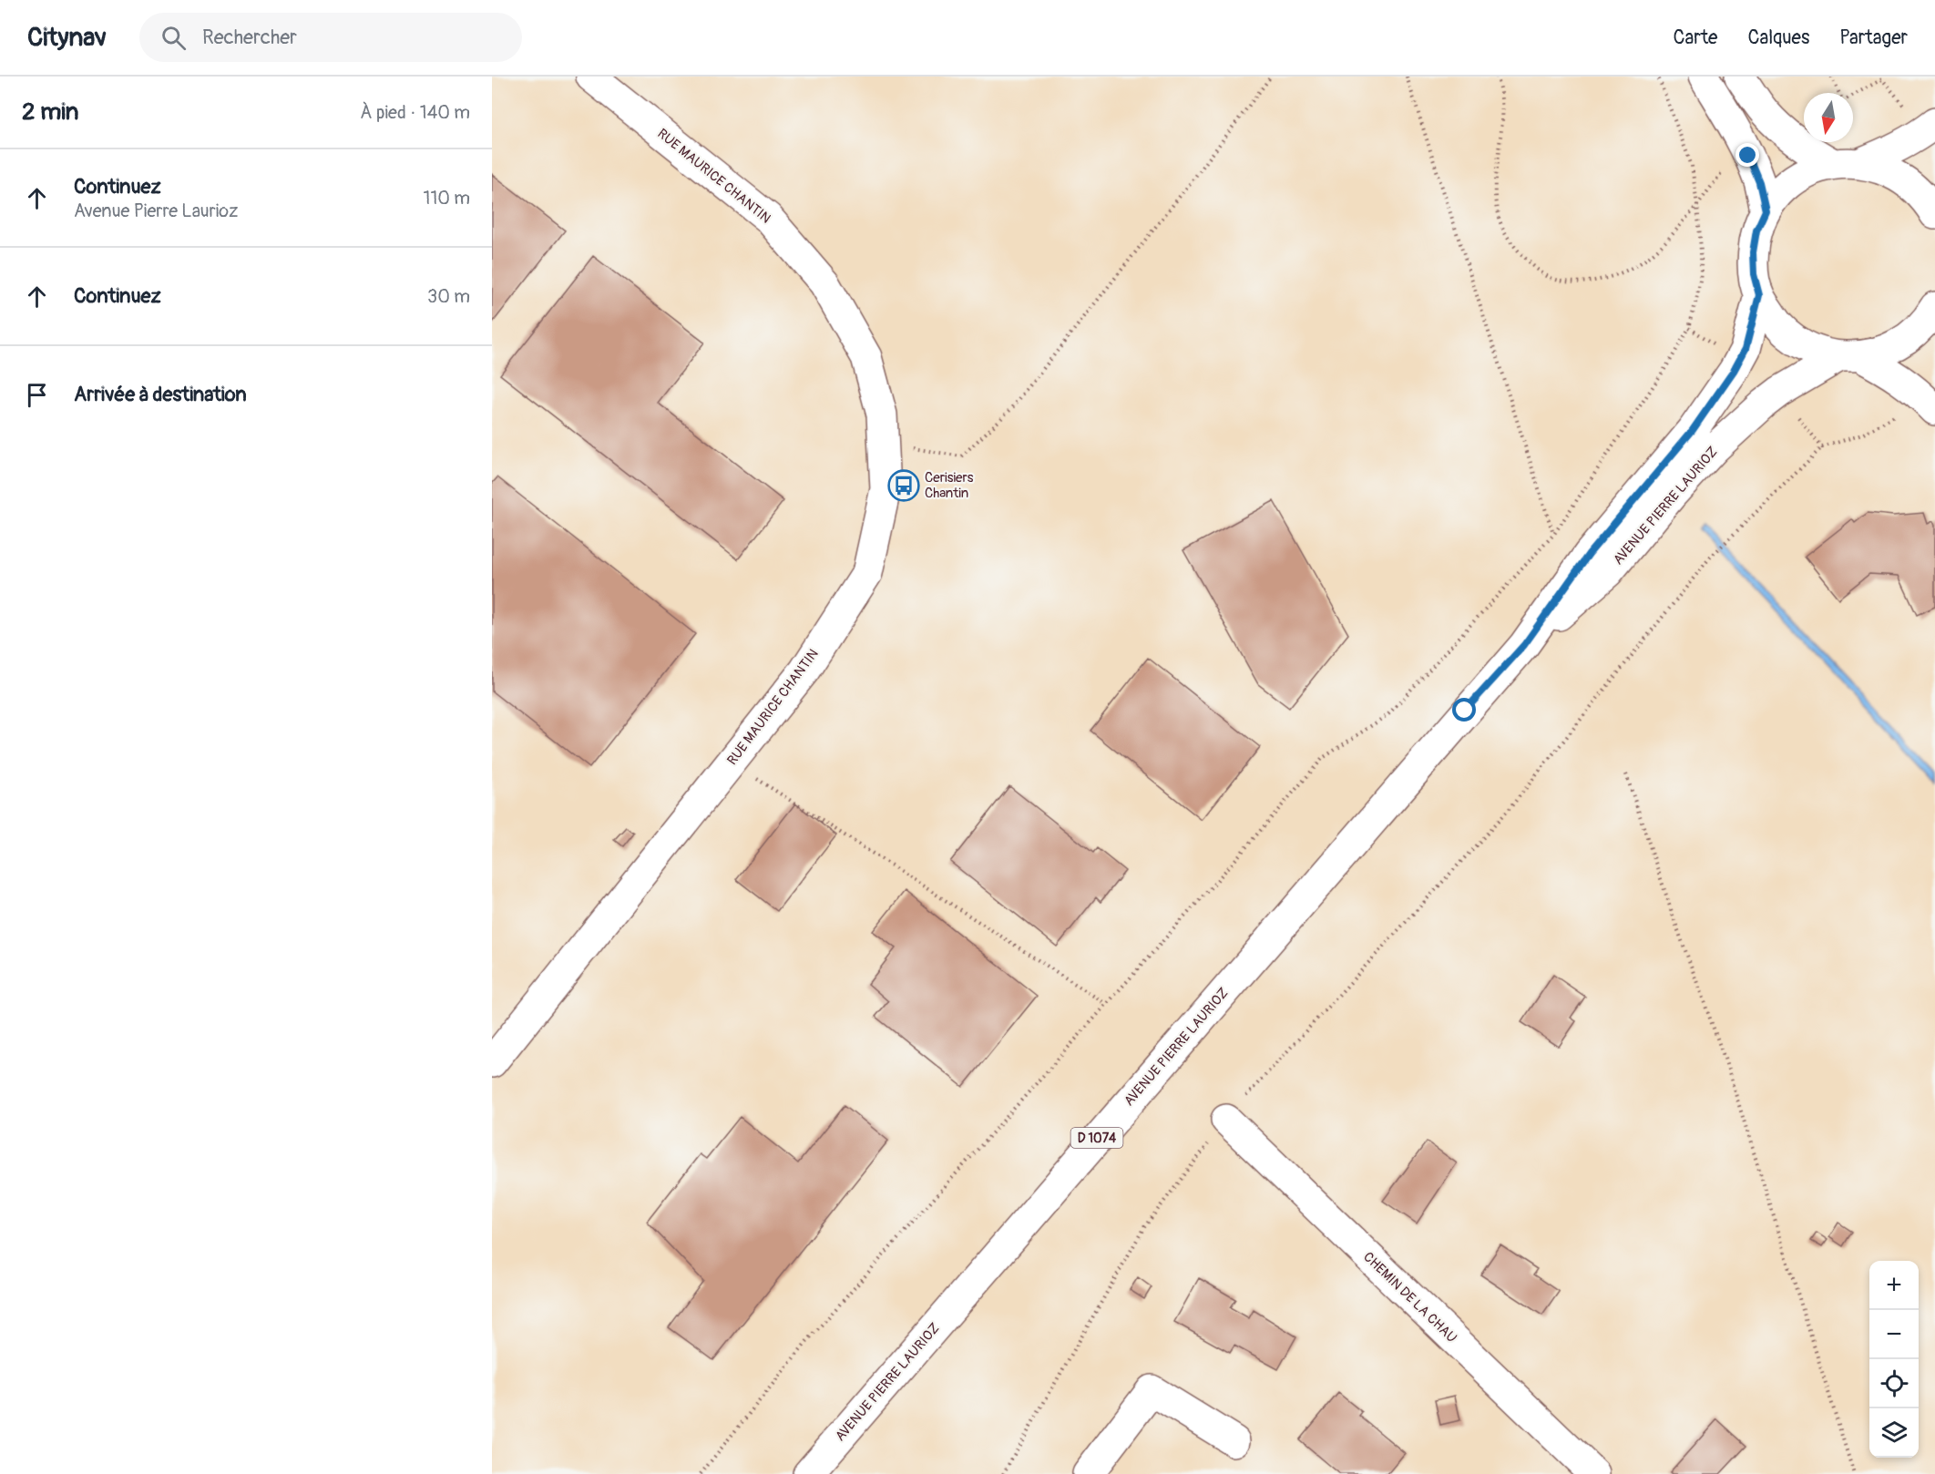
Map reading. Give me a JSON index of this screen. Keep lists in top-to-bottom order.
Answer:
{
  "streets": {
    "main road": [
      "RUE MAURICE CHANTIN",
      "AVENUE PIERRE LAURIOZ",
      "D 1074",
      "CHEMIN DE LA CHAU"
    ]
  },
  "places": {
    "bus stop": ["Cerisiers Chantin"]
  },
  "north": "bottom",
  "page": {
    "header": "Citynav",
    "search": "Rechercher",
    "nav": ["Carte", "Calques", "Partager"],
    "heading": ["2 min", "À pied · 140 m"],
    "list": [
      ["Continuez", "Avenue Pierre Laurioz", "110 m"],
      ["Continuez", "30 m"],
      "Arrivée à destination"
    ],
    "map_buttons": ["+", "−"]
  }
}
